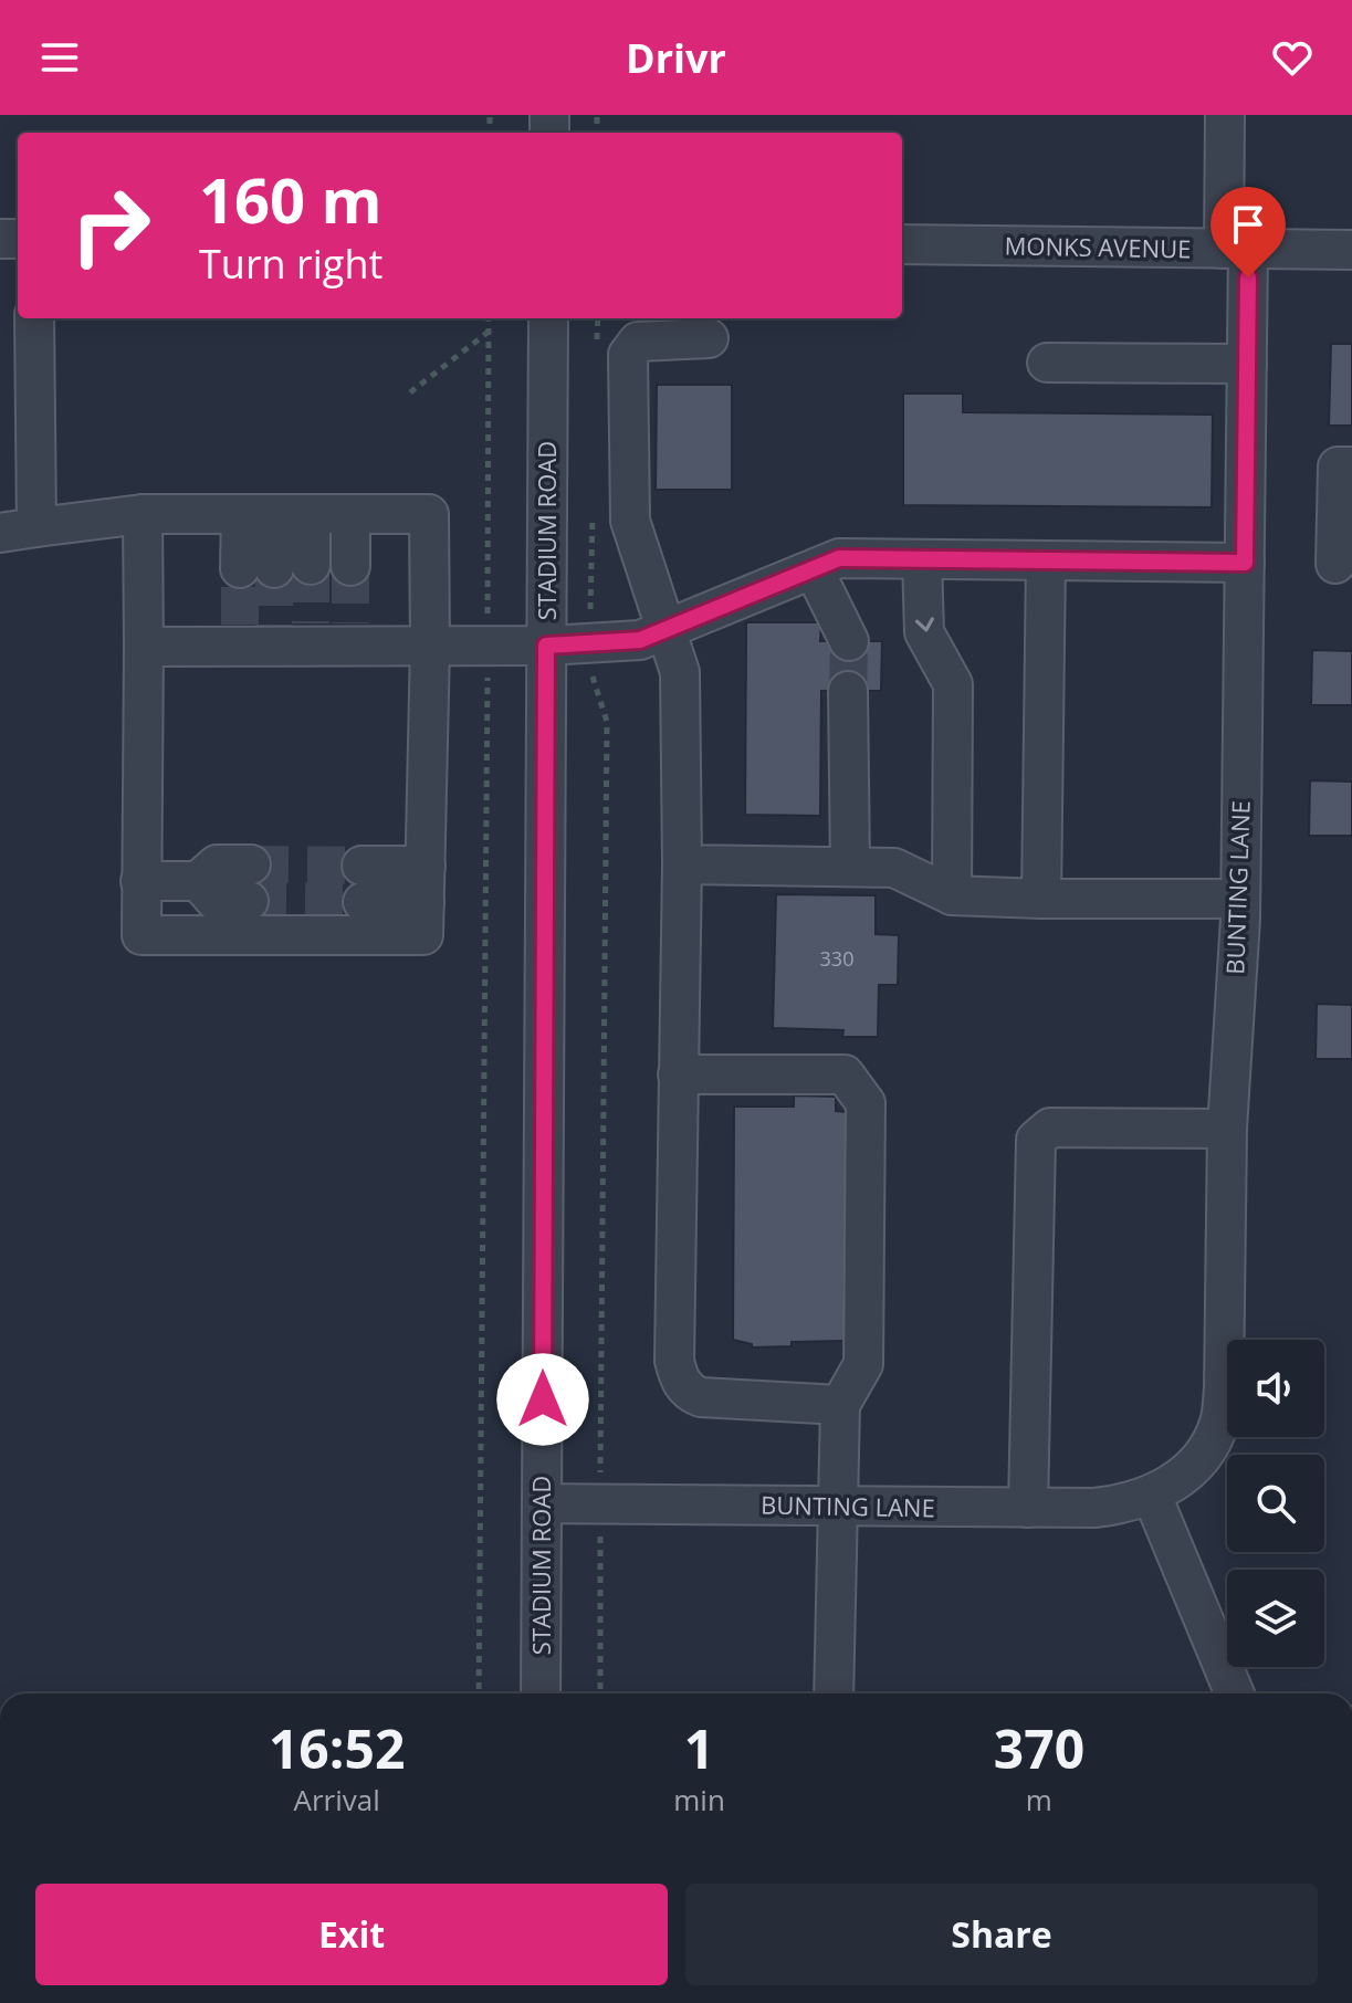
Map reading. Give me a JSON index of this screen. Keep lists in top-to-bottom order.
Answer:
{
  "streets": {
    "street": ["MONKS AVENUE", "STADIUM ROAD", "BUNTING LANE"]
  },
  "crossings": [
    ["MONKS AVENUE", "BUNTING LANE"],
    ["STADIUM ROAD", "BUNTING LANE"]
  ],
  "house_numbers": ["330"],
  "page": {
    "header": "Drivr",
    "turn": ["160 m", "Turn right"],
    "eta": [
      "16:52",
      "Arrival",
      "1",
      "min",
      "370",
      "m"
    ],
    "buttons": ["Exit", "Share"]
  }
}
